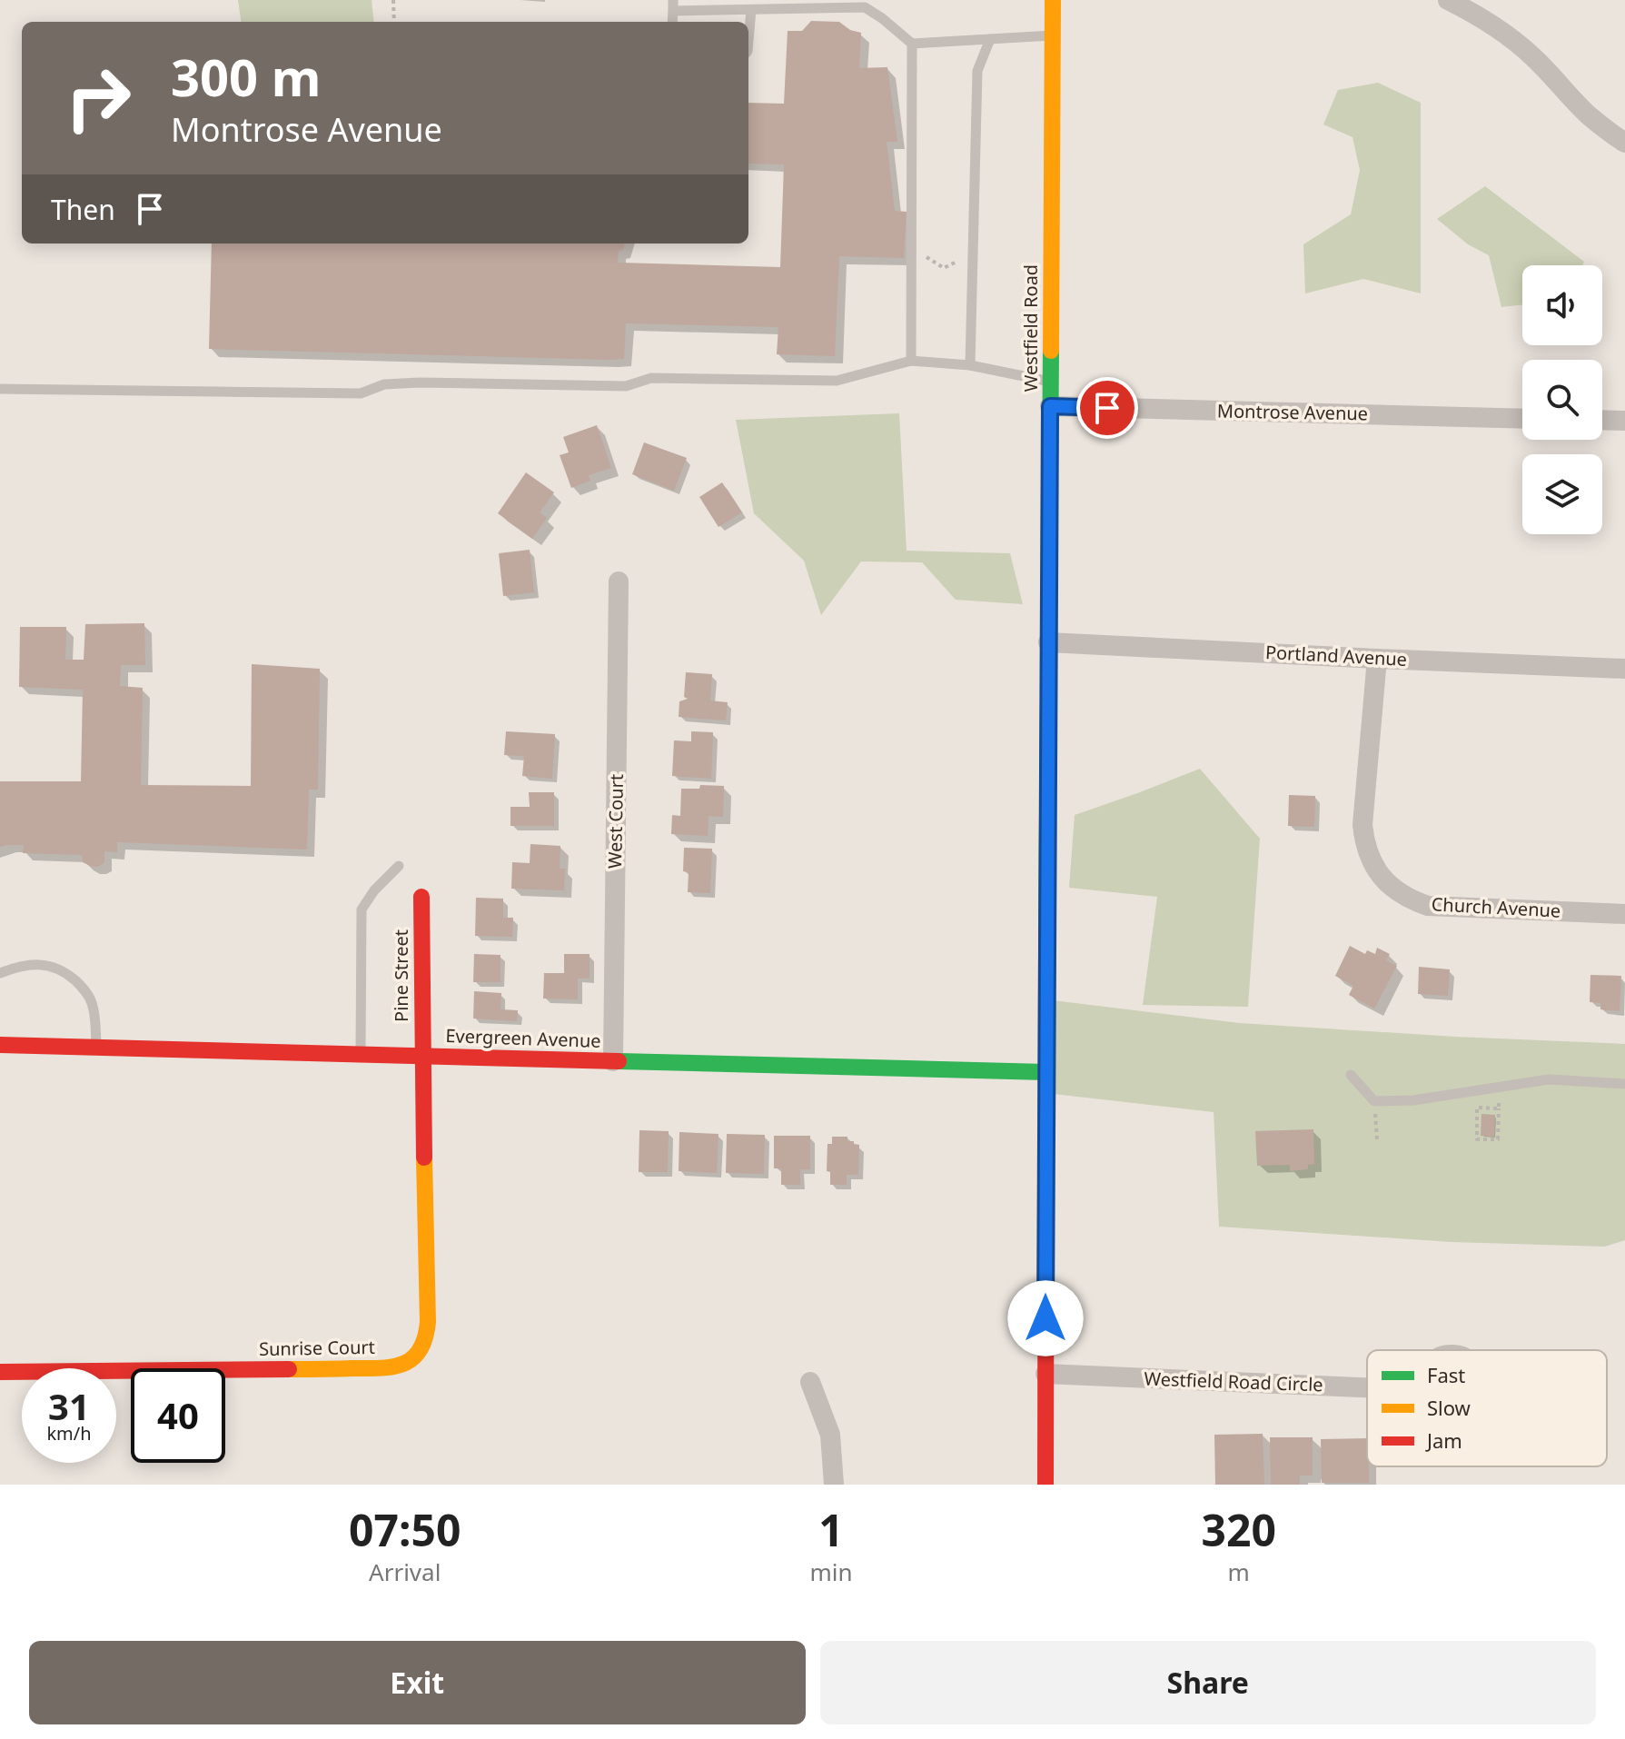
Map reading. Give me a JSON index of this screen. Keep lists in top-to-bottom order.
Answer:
{
  "streets": {
    "street": [
      "Westfield Road",
      "Montrose Avenue",
      "Portland Avenue",
      "West Court",
      "Church Avenue",
      "Pine Street",
      "Evergreen Avenue",
      "Sunrise Court",
      "Westfield Road Circle"
    ]
  },
  "crossings": [
    ["Westfield Road", "Montrose Avenue"],
    ["Westfield Road", "Portland Avenue"],
    ["Westfield Road", "Evergreen Avenue"],
    ["Westfield Road", "Westfield Road Circle"],
    ["Portland Avenue", "Church Avenue"],
    ["West Court", "Evergreen Avenue"],
    ["Pine Street", "Evergreen Avenue"],
    ["Pine Street", "Sunrise Court"],
    ["Evergreen Avenue", "Sunrise Court"]
  ],
  "legend": ["Fast", "Slow", "Jam"],
  "page": {
    "turn": ["300 m", "Montrose Avenue"],
    "then": "Then",
    "speed": "31 km/h",
    "limit": "40",
    "eta": [
      "07:50",
      "Arrival",
      "1",
      "min",
      "320",
      "m"
    ],
    "buttons": ["Exit", "Share"]
  }
}
